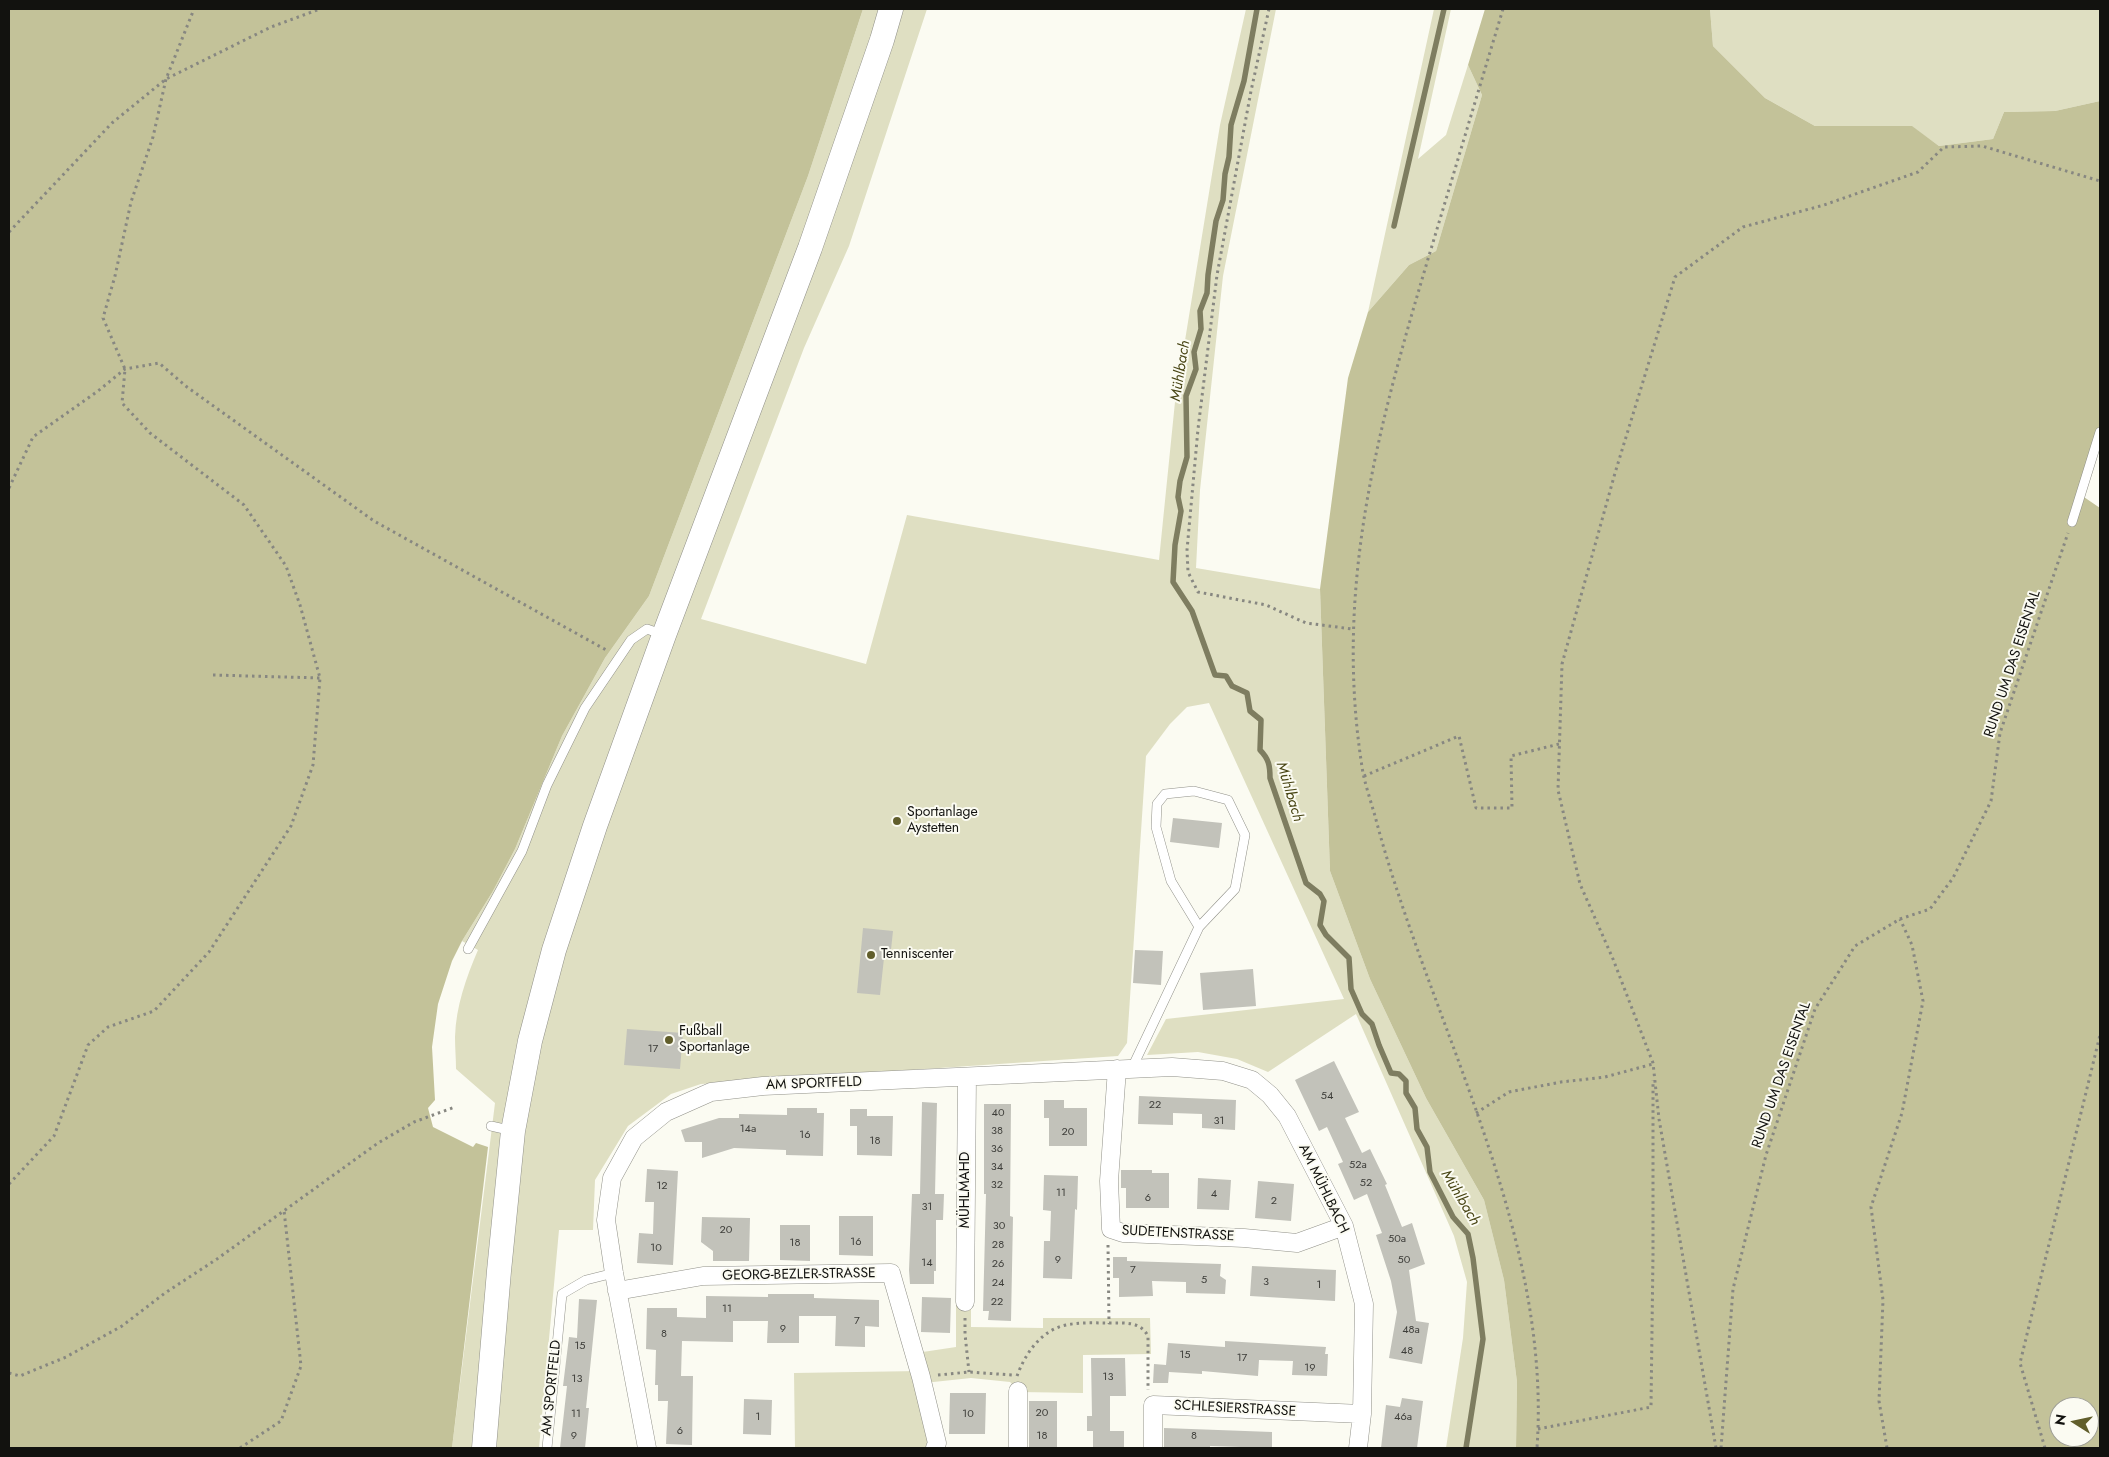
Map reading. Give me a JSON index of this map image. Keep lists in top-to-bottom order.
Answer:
{
  "streets": {
    "street": [
      "AM SPORTFELD",
      "AM MÜHLBACH",
      "MÜHLMAHD",
      "SUDETENSTRASSE",
      "GEORG-BEZLER-STRASSE",
      "SCHLESIERSTRASSE"
    ],
    "path": ["RUND UM DAS EISENTAL"]
  },
  "crossings": [
    ["AM SPORTFELD", "AM MÜHLBACH"],
    ["AM SPORTFELD", "MÜHLMAHD"],
    ["AM SPORTFELD", "SUDETENSTRASSE"],
    ["AM SPORTFELD", "GEORG-BEZLER-STRASSE"],
    ["AM MÜHLBACH", "SUDETENSTRASSE"],
    ["AM MÜHLBACH", "SCHLESIERSTRASSE"]
  ],
  "water": ["Mühlbach"],
  "places": ["Sportanlage Aystetten", "Tenniscenter", "Fußball Sportanlage"],
  "house_numbers": [
    "17",
    "54",
    "22",
    "40",
    "31",
    "14a",
    "38",
    "20",
    "16",
    "18",
    "36",
    "52a",
    "34",
    "52",
    "32",
    "12",
    "11",
    "4",
    "6",
    "2",
    "31",
    "30",
    "20",
    "50a",
    "16",
    "18",
    "28",
    "10",
    "9",
    "50",
    "14",
    "26",
    "7",
    "5",
    "3",
    "24",
    "1",
    "22",
    "11",
    "7",
    "9",
    "48a",
    "8",
    "15",
    "48",
    "15",
    "17",
    "19",
    "13",
    "13",
    "20",
    "11",
    "10",
    "1",
    "46a",
    "6",
    "9",
    "18",
    "8"
  ],
  "north": "left"
}
